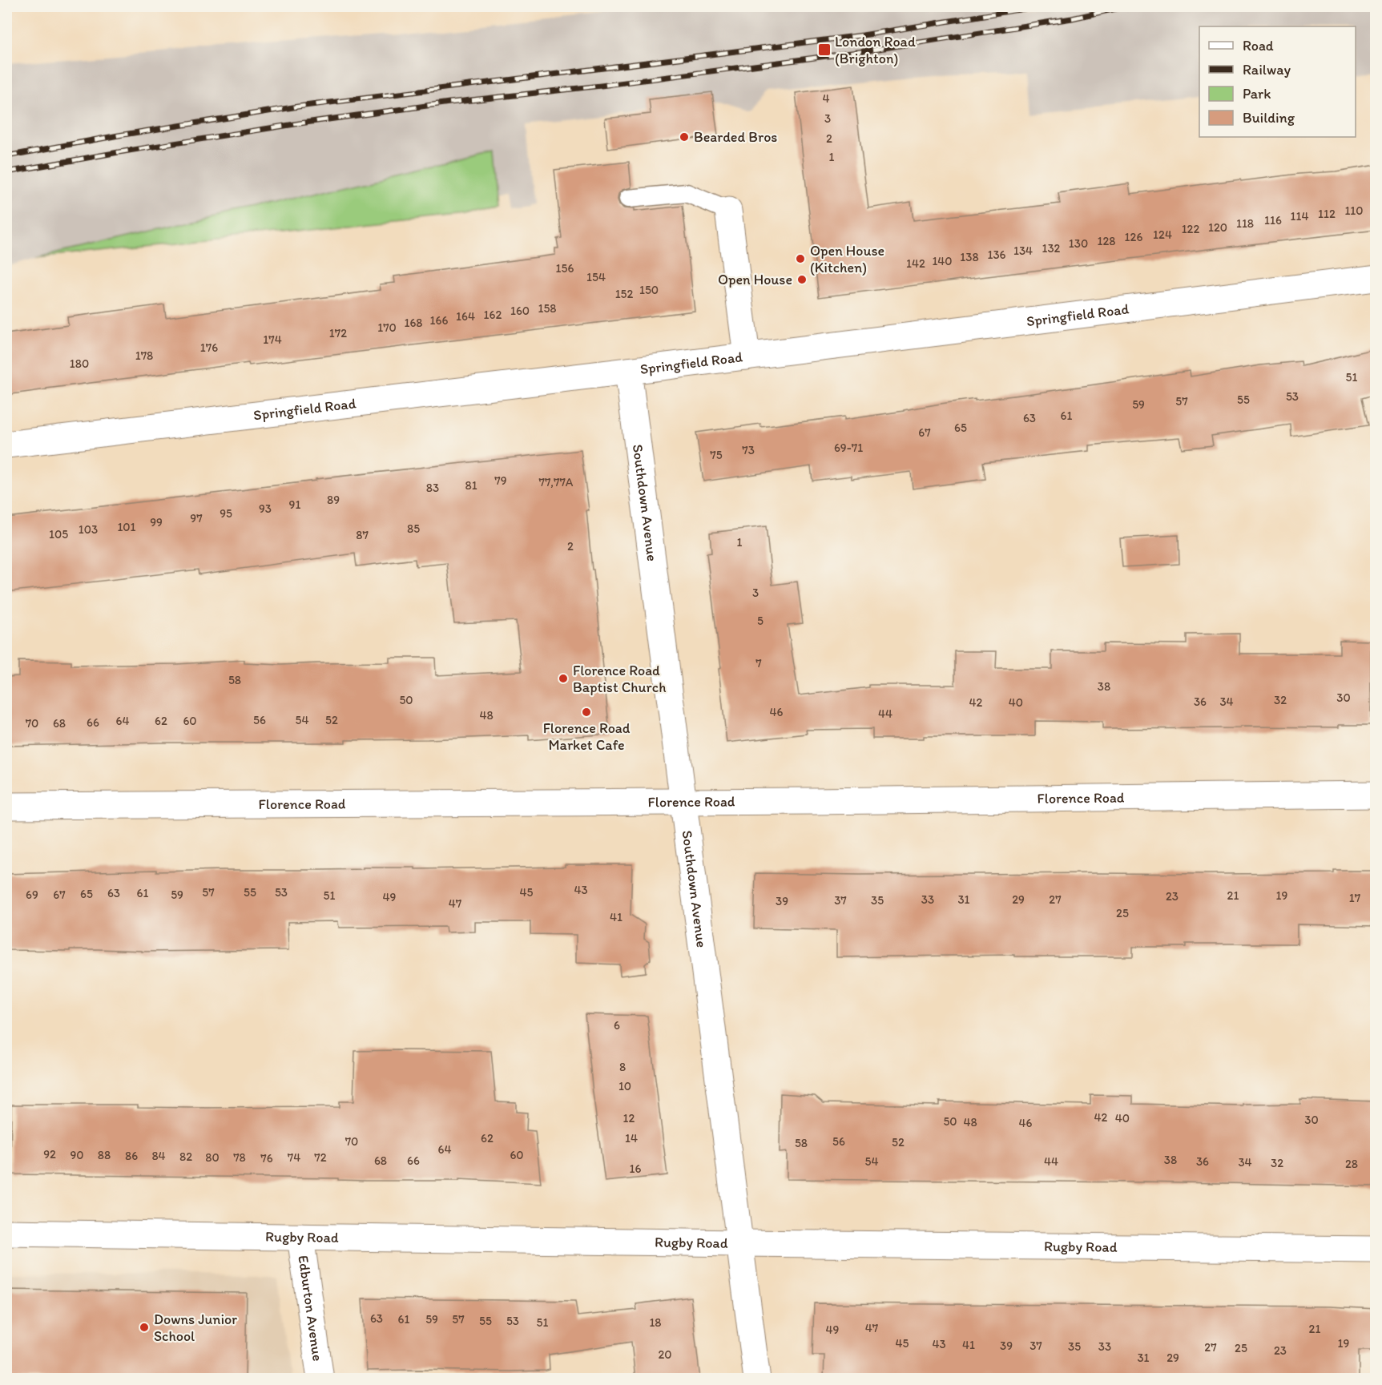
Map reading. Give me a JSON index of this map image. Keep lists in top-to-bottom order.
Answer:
{
  "streets": {
    "street": [
      "Springfield Road",
      "Southdown Avenue",
      "Florence Road",
      "Rugby Road",
      "Edburton Avenue"
    ]
  },
  "crossings": [
    ["Springfield Road", "Southdown Avenue"],
    ["Southdown Avenue", "Florence Road"],
    ["Southdown Avenue", "Rugby Road"],
    ["Rugby Road", "Edburton Avenue"]
  ],
  "places": {
    "transit": ["London Road (Brighton)"],
    "other": [
      "Bearded Bros",
      "Open House (Kitchen)",
      "Open House",
      "Florence Road Baptist Church",
      "Florence Road Market Cafe",
      "Downs Junior School"
    ]
  },
  "house_numbers": [
    "4",
    "3",
    "2",
    "1",
    "110",
    "112",
    "114",
    "116",
    "118",
    "120",
    "122",
    "124",
    "126",
    "128",
    "130",
    "132",
    "134",
    "136",
    "138",
    "140",
    "142",
    "156",
    "154",
    "150",
    "152",
    "158",
    "160",
    "162",
    "164",
    "166",
    "168",
    "170",
    "172",
    "174",
    "176",
    "178",
    "180",
    "51",
    "53",
    "55",
    "57",
    "59",
    "61",
    "63",
    "65",
    "67",
    "69-71",
    "73",
    "75",
    "79",
    "77,77A",
    "81",
    "83",
    "89",
    "91",
    "93",
    "95",
    "97",
    "99",
    "101",
    "85",
    "103",
    "105",
    "87",
    "1",
    "2",
    "3",
    "5",
    "7",
    "58",
    "38",
    "30",
    "50",
    "32",
    "36",
    "34",
    "42",
    "40",
    "46",
    "44",
    "48",
    "56",
    "54",
    "52",
    "64",
    "62",
    "60",
    "66",
    "70",
    "68",
    "43",
    "57",
    "55",
    "53",
    "45",
    "63",
    "61",
    "65",
    "69",
    "67",
    "59",
    "51",
    "21",
    "19",
    "23",
    "49",
    "17",
    "33",
    "31",
    "29",
    "27",
    "37",
    "35",
    "39",
    "47",
    "25",
    "41",
    "6",
    "8",
    "10",
    "42",
    "12",
    "40",
    "30",
    "50",
    "48",
    "46",
    "62",
    "14",
    "70",
    "56",
    "52",
    "58",
    "64",
    "92",
    "90",
    "88",
    "60",
    "86",
    "84",
    "82",
    "80",
    "78",
    "74",
    "72",
    "76",
    "38",
    "68",
    "66",
    "54",
    "44",
    "36",
    "34",
    "32",
    "28",
    "16",
    "63",
    "61",
    "59",
    "57",
    "55",
    "53",
    "51",
    "18",
    "47",
    "21",
    "49",
    "45",
    "19",
    "43",
    "41",
    "39",
    "37",
    "35",
    "33",
    "27",
    "25",
    "23",
    "20",
    "31",
    "29"
  ],
  "legend": [
    "Road",
    "Railway",
    "Park",
    "Building"
  ]
}
